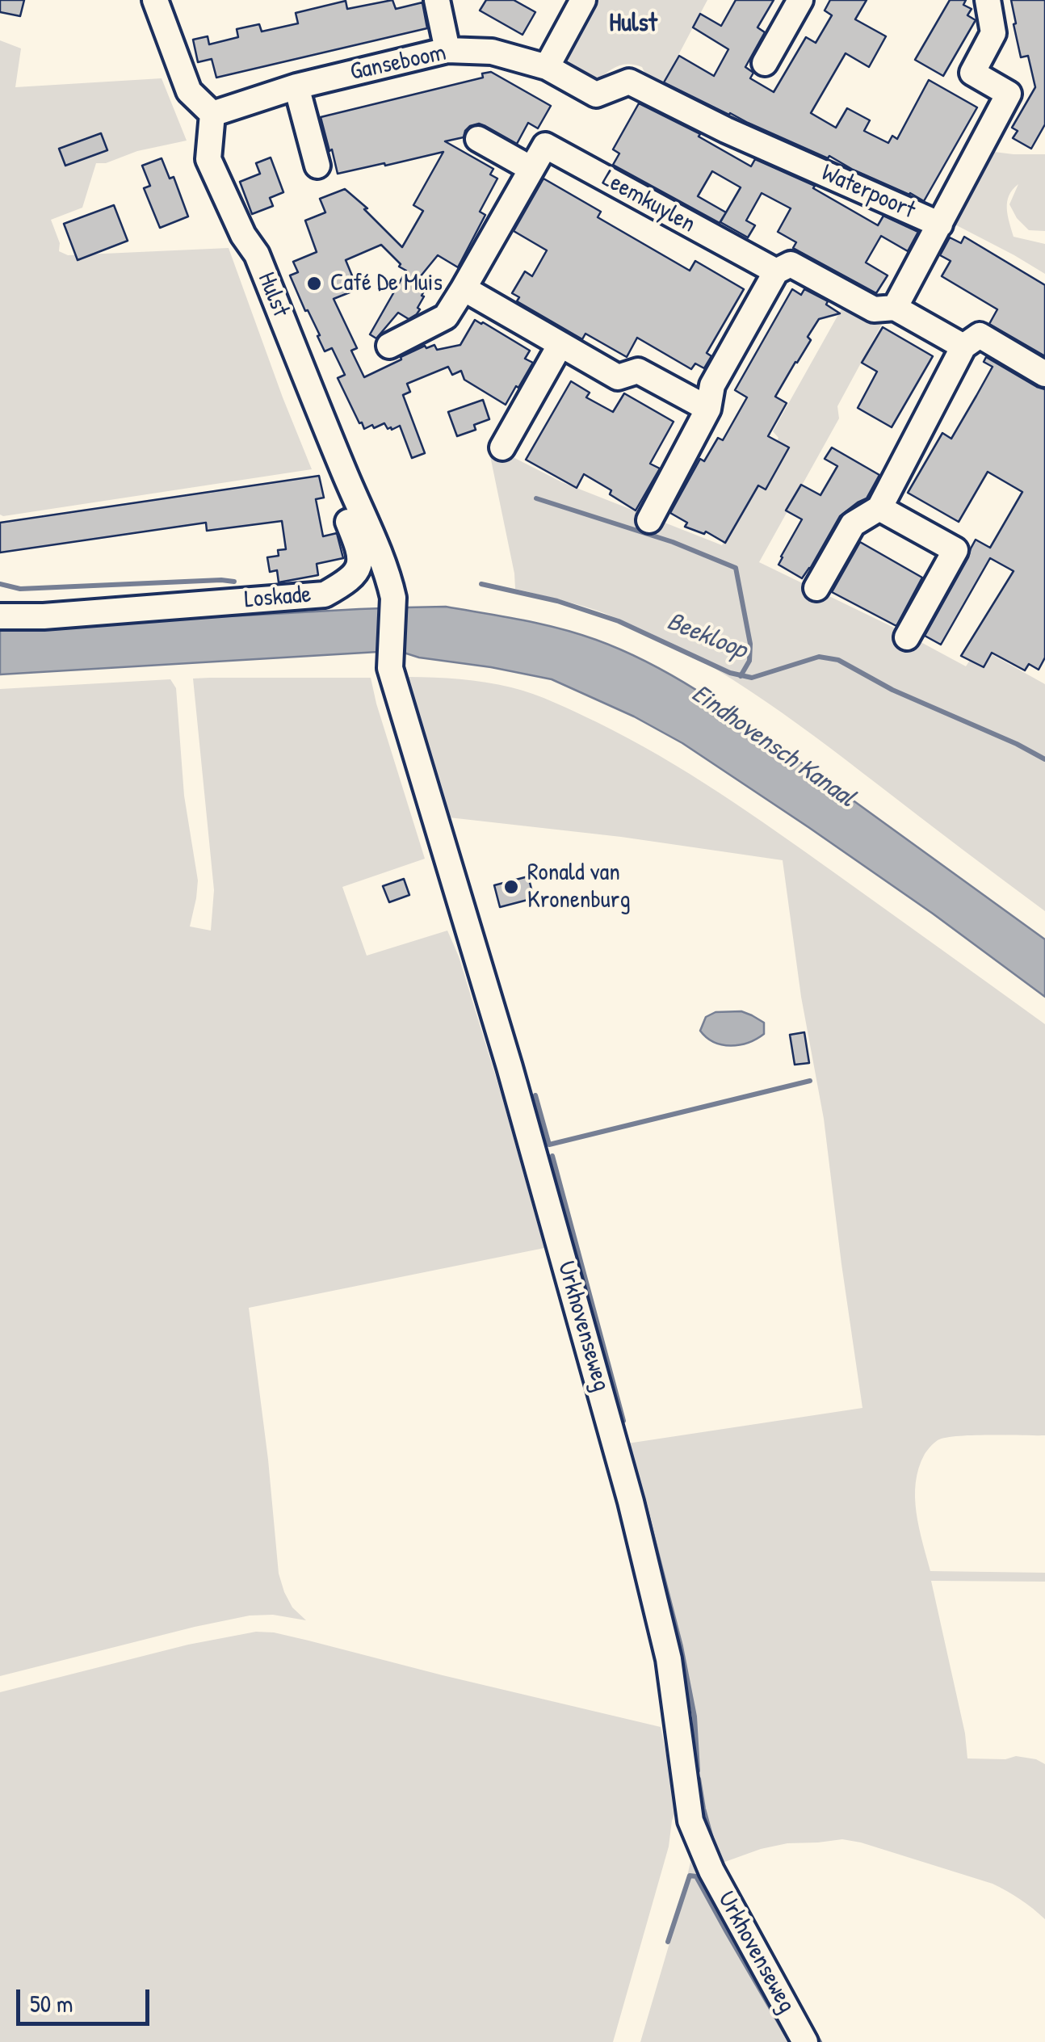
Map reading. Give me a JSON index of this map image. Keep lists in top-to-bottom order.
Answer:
{
  "streets": {
    "street": [
      "Ganseboom",
      "Waterpoort",
      "Leemkuylen",
      "Hulst",
      "Loskade",
      "Urkhovenseweg"
    ]
  },
  "crossings": [
    ["Ganseboom", "Waterpoort"],
    ["Ganseboom", "Hulst"],
    ["Hulst", "Loskade"],
    ["Hulst", "Urkhovenseweg"]
  ],
  "districts": ["Hulst"],
  "water": ["Beekloop", "Eindhovensch Kanaal"],
  "places": ["Café De Muis", "Ronald van Kronenburg"],
  "scale_bar": "50 m"
}
